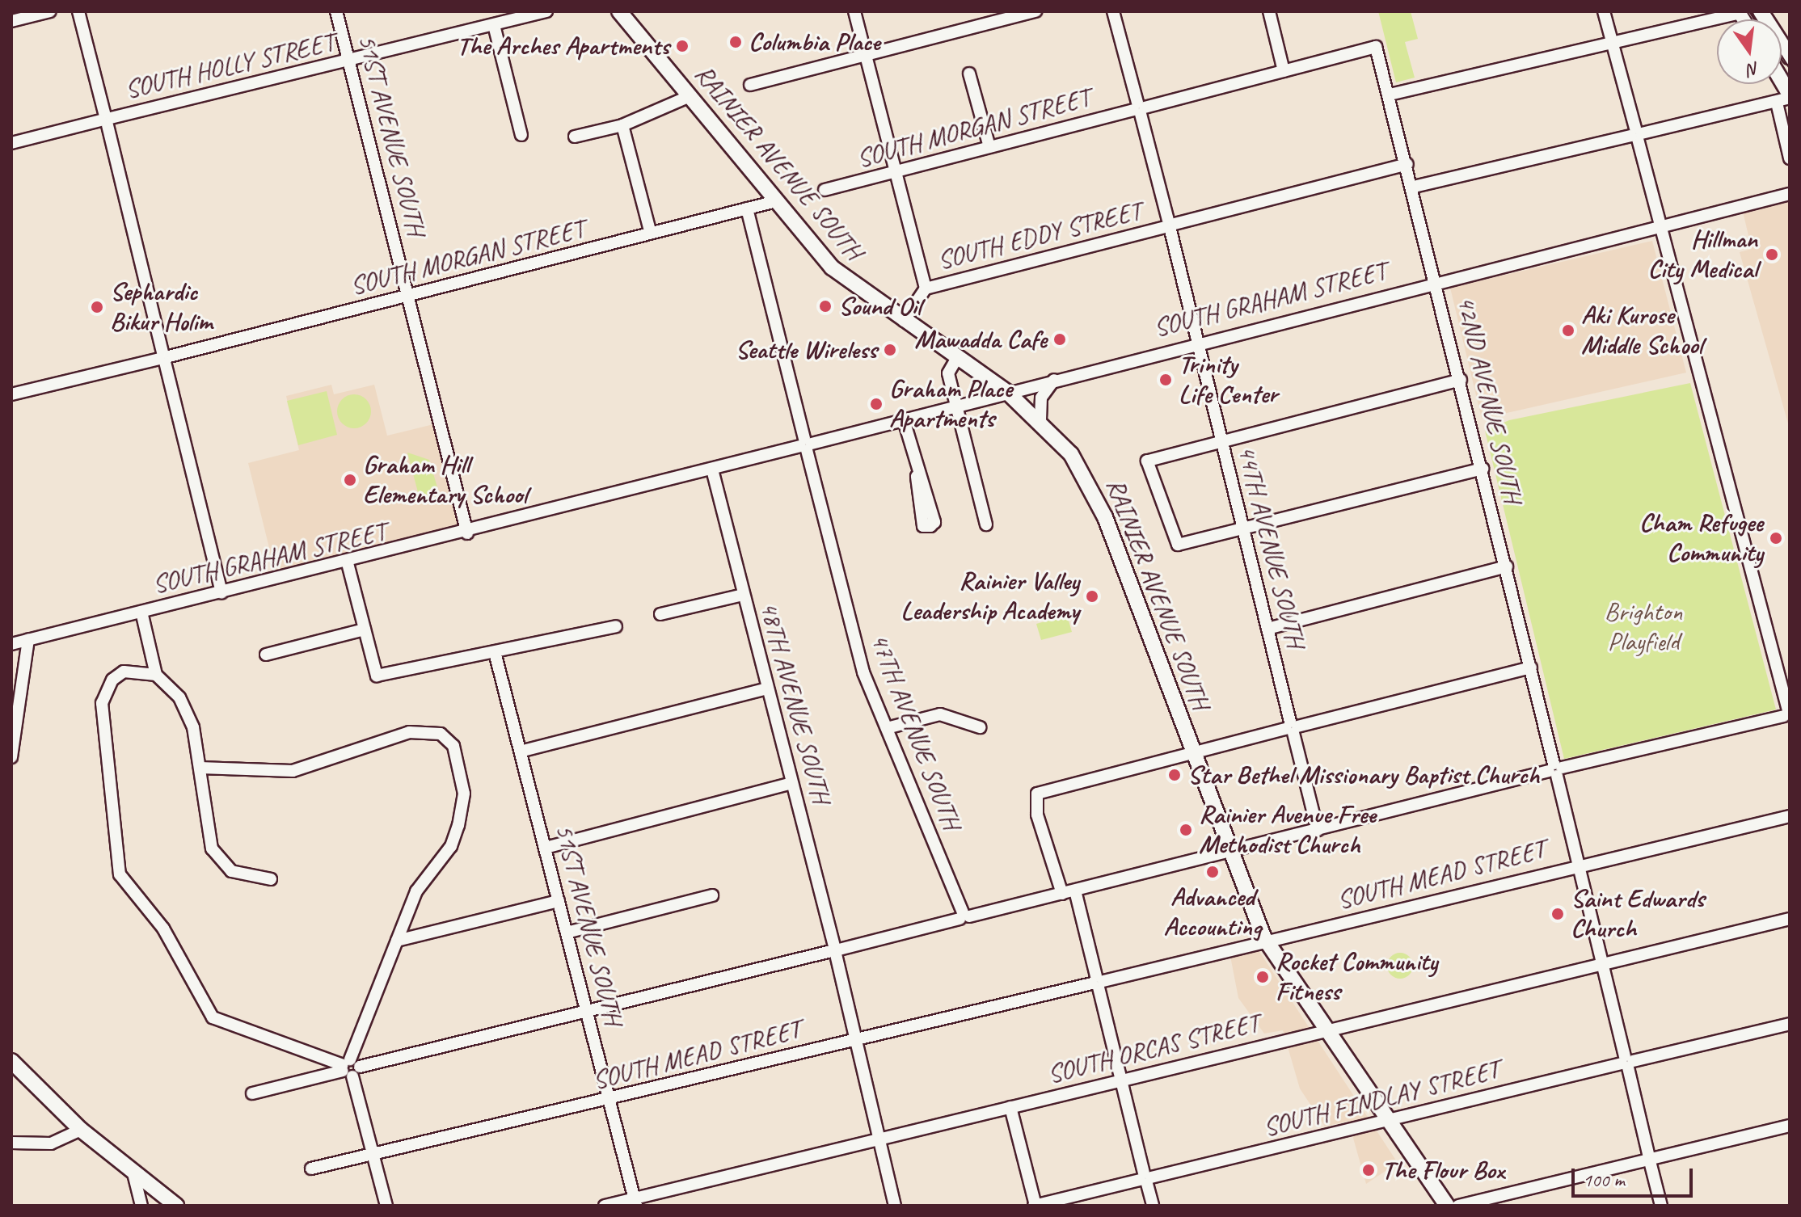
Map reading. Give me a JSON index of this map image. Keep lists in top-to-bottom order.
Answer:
{
  "streets": {
    "main road": ["RAINIER AVENUE SOUTH"],
    "street": [
      "SOUTH HOLLY STREET",
      "SOUTH MORGAN STREET",
      "51ST AVENUE SOUTH",
      "SOUTH EDDY STREET",
      "SOUTH GRAHAM STREET",
      "42ND AVENUE SOUTH",
      "44TH AVENUE SOUTH",
      "48TH AVENUE SOUTH",
      "47TH AVENUE SOUTH",
      "SOUTH MEAD STREET",
      "SOUTH ORCAS STREET",
      "SOUTH FINDLAY STREET"
    ]
  },
  "crossings": [
    ["SOUTH HOLLY STREET", "51ST AVENUE SOUTH"],
    ["SOUTH MORGAN STREET", "51ST AVENUE SOUTH"],
    ["SOUTH MORGAN STREET", "RAINIER AVENUE SOUTH"],
    ["SOUTH MORGAN STREET", "42ND AVENUE SOUTH"],
    ["SOUTH MORGAN STREET", "44TH AVENUE SOUTH"],
    ["SOUTH MORGAN STREET", "47TH AVENUE SOUTH"],
    ["51ST AVENUE SOUTH", "SOUTH GRAHAM STREET"],
    ["51ST AVENUE SOUTH", "SOUTH MEAD STREET"],
    ["51ST AVENUE SOUTH", "SOUTH ORCAS STREET"],
    ["RAINIER AVENUE SOUTH", "SOUTH EDDY STREET"],
    ["RAINIER AVENUE SOUTH", "SOUTH GRAHAM STREET"],
    ["RAINIER AVENUE SOUTH", "SOUTH MEAD STREET"],
    ["RAINIER AVENUE SOUTH", "SOUTH ORCAS STREET"],
    ["RAINIER AVENUE SOUTH", "SOUTH FINDLAY STREET"],
    ["SOUTH EDDY STREET", "42ND AVENUE SOUTH"],
    ["SOUTH EDDY STREET", "44TH AVENUE SOUTH"],
    ["SOUTH GRAHAM STREET", "42ND AVENUE SOUTH"],
    ["SOUTH GRAHAM STREET", "44TH AVENUE SOUTH"],
    ["SOUTH GRAHAM STREET", "48TH AVENUE SOUTH"],
    ["SOUTH GRAHAM STREET", "47TH AVENUE SOUTH"],
    ["42ND AVENUE SOUTH", "SOUTH MEAD STREET"],
    ["42ND AVENUE SOUTH", "SOUTH ORCAS STREET"],
    ["42ND AVENUE SOUTH", "SOUTH FINDLAY STREET"],
    ["48TH AVENUE SOUTH", "SOUTH MEAD STREET"],
    ["48TH AVENUE SOUTH", "SOUTH ORCAS STREET"]
  ],
  "parks": ["Brighton Playfield"],
  "places": [
    "Columbia Place",
    "The Arches Apartments",
    "Hillman City Medical",
    "Sound Oil",
    "Sephardic Bikur Holim",
    "Aki Kurose Middle School",
    "Mawadda Cafe",
    "Seattle Wireless",
    "Trinity Life Center",
    "Graham Place Apartments",
    "Graham Hill Elementary School",
    "Cham Refugee Community",
    "Rainier Valley Leadership Academy",
    "Star Bethel Missionary Baptist Church",
    "Rainier Avenue Free Methodist Church",
    "Advanced Accounting",
    "Saint Edwards Church",
    "Rocket Community Fitness",
    "The Flour Box"
  ],
  "scale_bar": "100 m",
  "north": "bottom"
}
